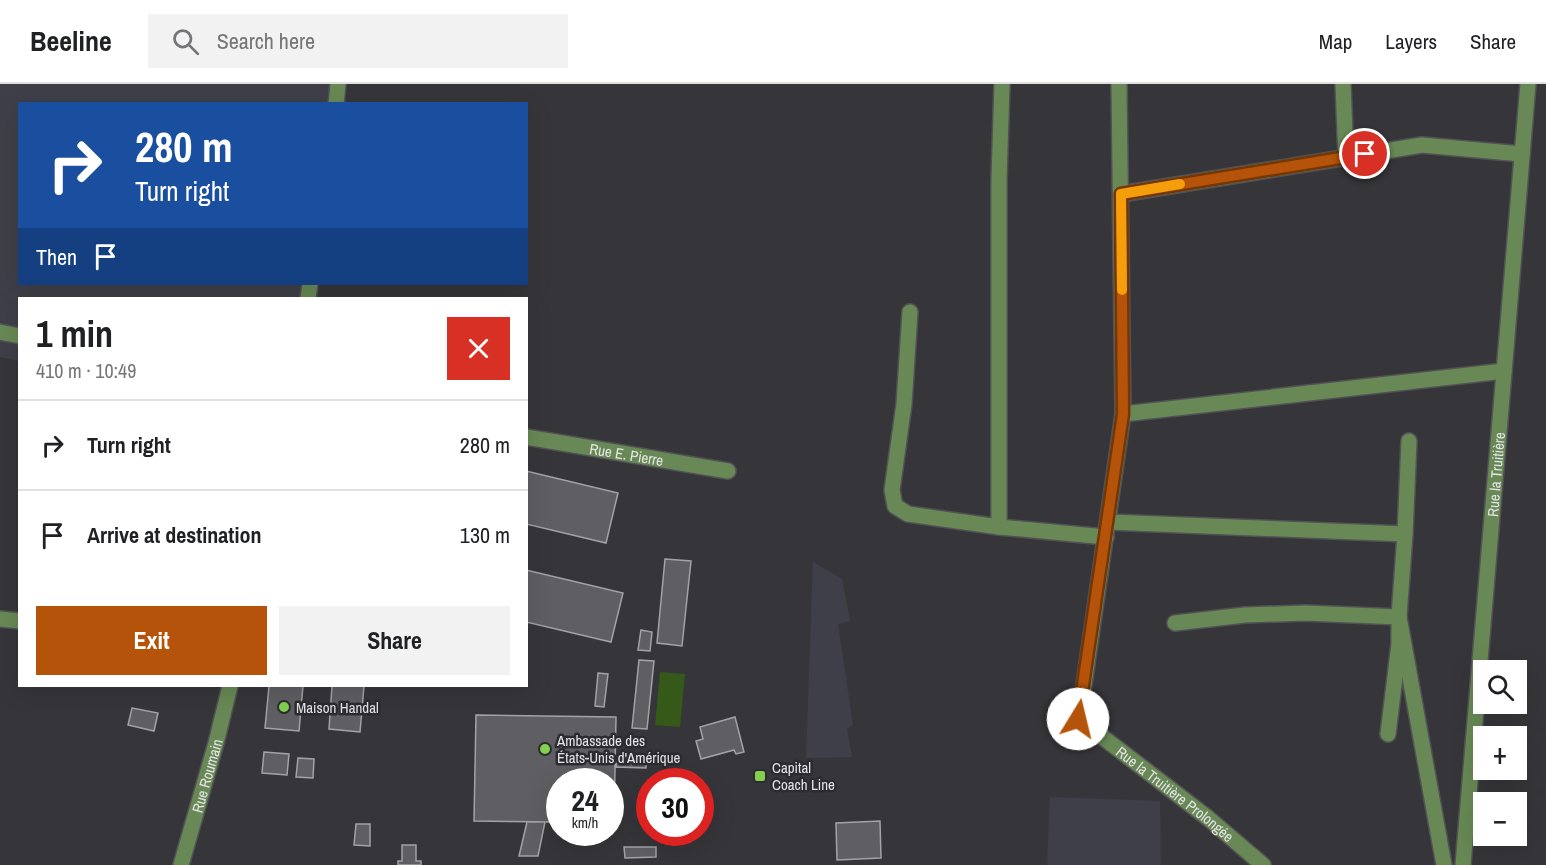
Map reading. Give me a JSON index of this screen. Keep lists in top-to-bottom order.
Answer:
{
  "streets": {
    "street": [
      "Rue E. Pierre",
      "Rue la Truitière",
      "Rue Roumain",
      "Rue la Truitière Prolongée"
    ]
  },
  "places": {
    "other": ["Maison Handal", "Ambassade des États-Unis d'Amérique"],
    "transit": ["Capital Coach Line"]
  },
  "page": {
    "header": "Beeline",
    "search": "Search here",
    "nav": ["Map", "Layers", "Share"],
    "turn": ["280 m", "Turn right"],
    "then": "Then",
    "heading": ["1 min", "410 m · 10:49"],
    "list": [
      {
        "name": "Turn right",
        "value": "280 m"
      },
      {
        "name": "Arrive at destination",
        "value": "130 m"
      }
    ],
    "buttons": ["Exit", "Share"],
    "map_buttons": ["+", "−"],
    "speed": "24 km/h",
    "limit": "30"
  }
}
